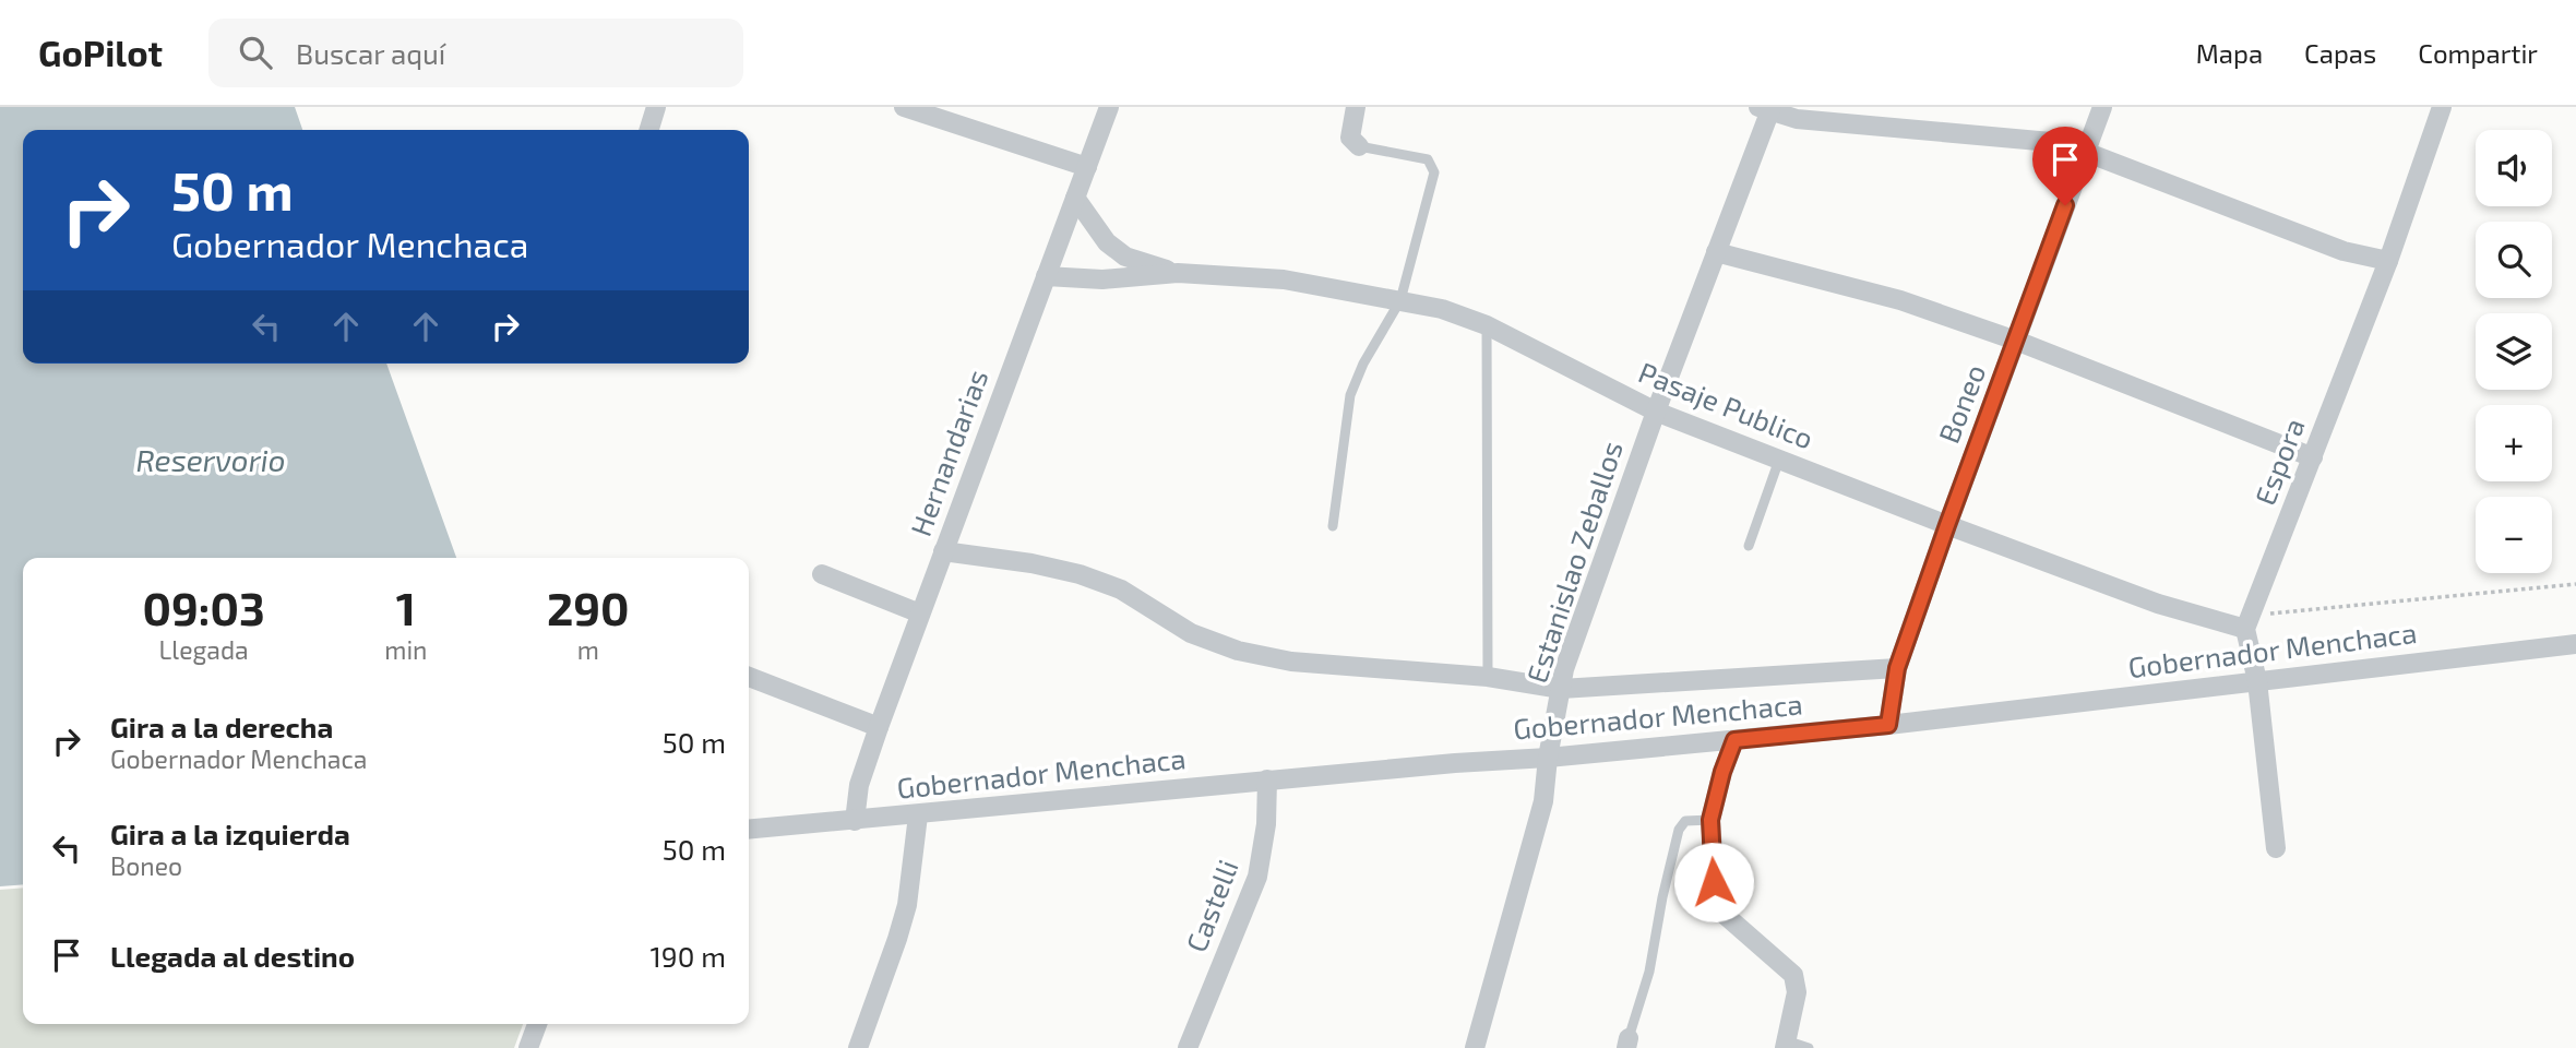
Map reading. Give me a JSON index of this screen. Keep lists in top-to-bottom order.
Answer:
{
  "streets": {
    "street": [
      "Boneo",
      "Pasaje Publico",
      "Hernandarias",
      "Espora",
      "Estanislao Zeballos",
      "Gobernador Menchaca",
      "Castelli"
    ]
  },
  "crossings": [
    ["Boneo", "Pasaje Publico"],
    ["Boneo", "Gobernador Menchaca"],
    ["Pasaje Publico", "Hernandarias"],
    ["Pasaje Publico", "Espora"],
    ["Pasaje Publico", "Estanislao Zeballos"],
    ["Hernandarias", "Gobernador Menchaca"],
    ["Estanislao Zeballos", "Gobernador Menchaca"],
    ["Gobernador Menchaca", "Castelli"]
  ],
  "water": ["Reservorio"],
  "page": {
    "header": "GoPilot",
    "search": "Buscar aquí",
    "nav": ["Mapa", "Capas", "Compartir"],
    "map_buttons": ["+", "−"],
    "turn": ["50 m", "Gobernador Menchaca"],
    "eta": [
      "09:03",
      "Llegada",
      "1",
      "min",
      "290",
      "m"
    ],
    "list": [
      {
        "name": "Gira a la derecha",
        "note": "Gobernador Menchaca",
        "value": "50 m"
      },
      {
        "name": "Gira a la izquierda",
        "note": "Boneo",
        "value": "50 m"
      },
      {
        "name": "Llegada al destino",
        "value": "190 m"
      }
    ]
  }
}
